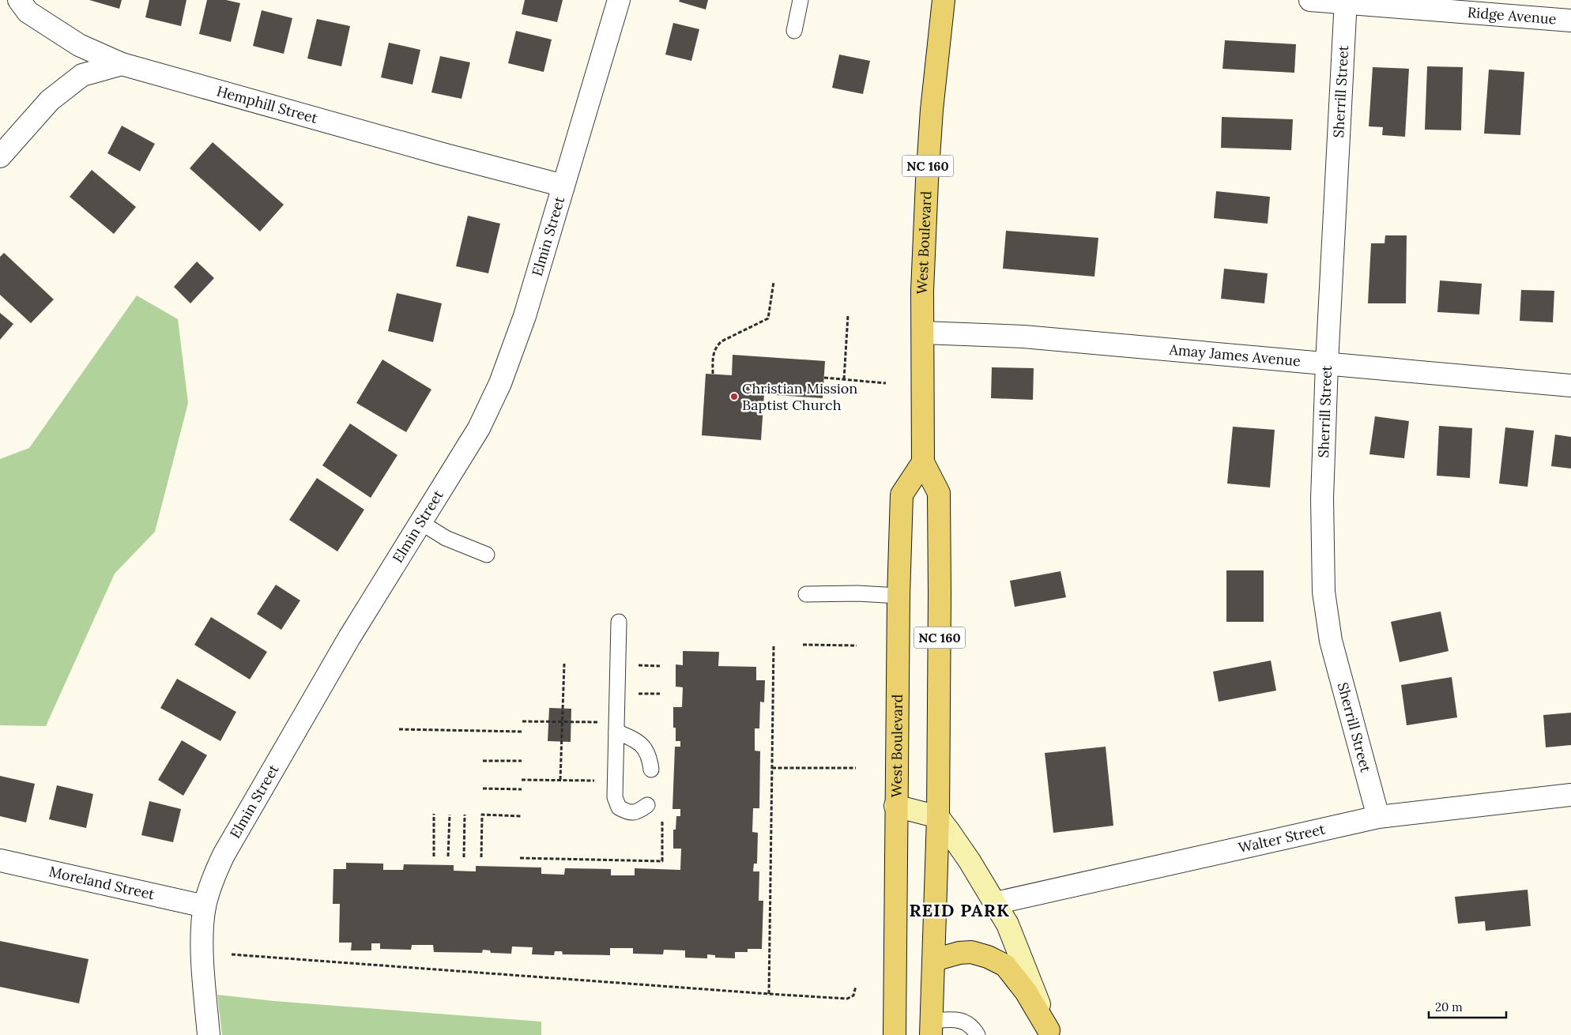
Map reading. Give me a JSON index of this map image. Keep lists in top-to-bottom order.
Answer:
{
  "streets": {
    "main road": ["NC 160", "West Boulevard"],
    "street": [
      "Ridge Avenue",
      "Sherrill Street",
      "Hemphill Street",
      "Elmin Street",
      "Amay James Avenue",
      "Walter Street",
      "Moreland Street"
    ]
  },
  "crossings": [
    ["Ridge Avenue", "Sherrill Street"],
    ["Sherrill Street", "Amay James Avenue"],
    ["Sherrill Street", "Walter Street"],
    ["Hemphill Street", "Elmin Street"],
    ["Elmin Street", "Moreland Street"],
    ["West Boulevard", "Amay James Avenue"]
  ],
  "districts": ["REID PARK"],
  "places": ["Christian Mission Baptist Church"],
  "scale_bar": "20 m"
}
